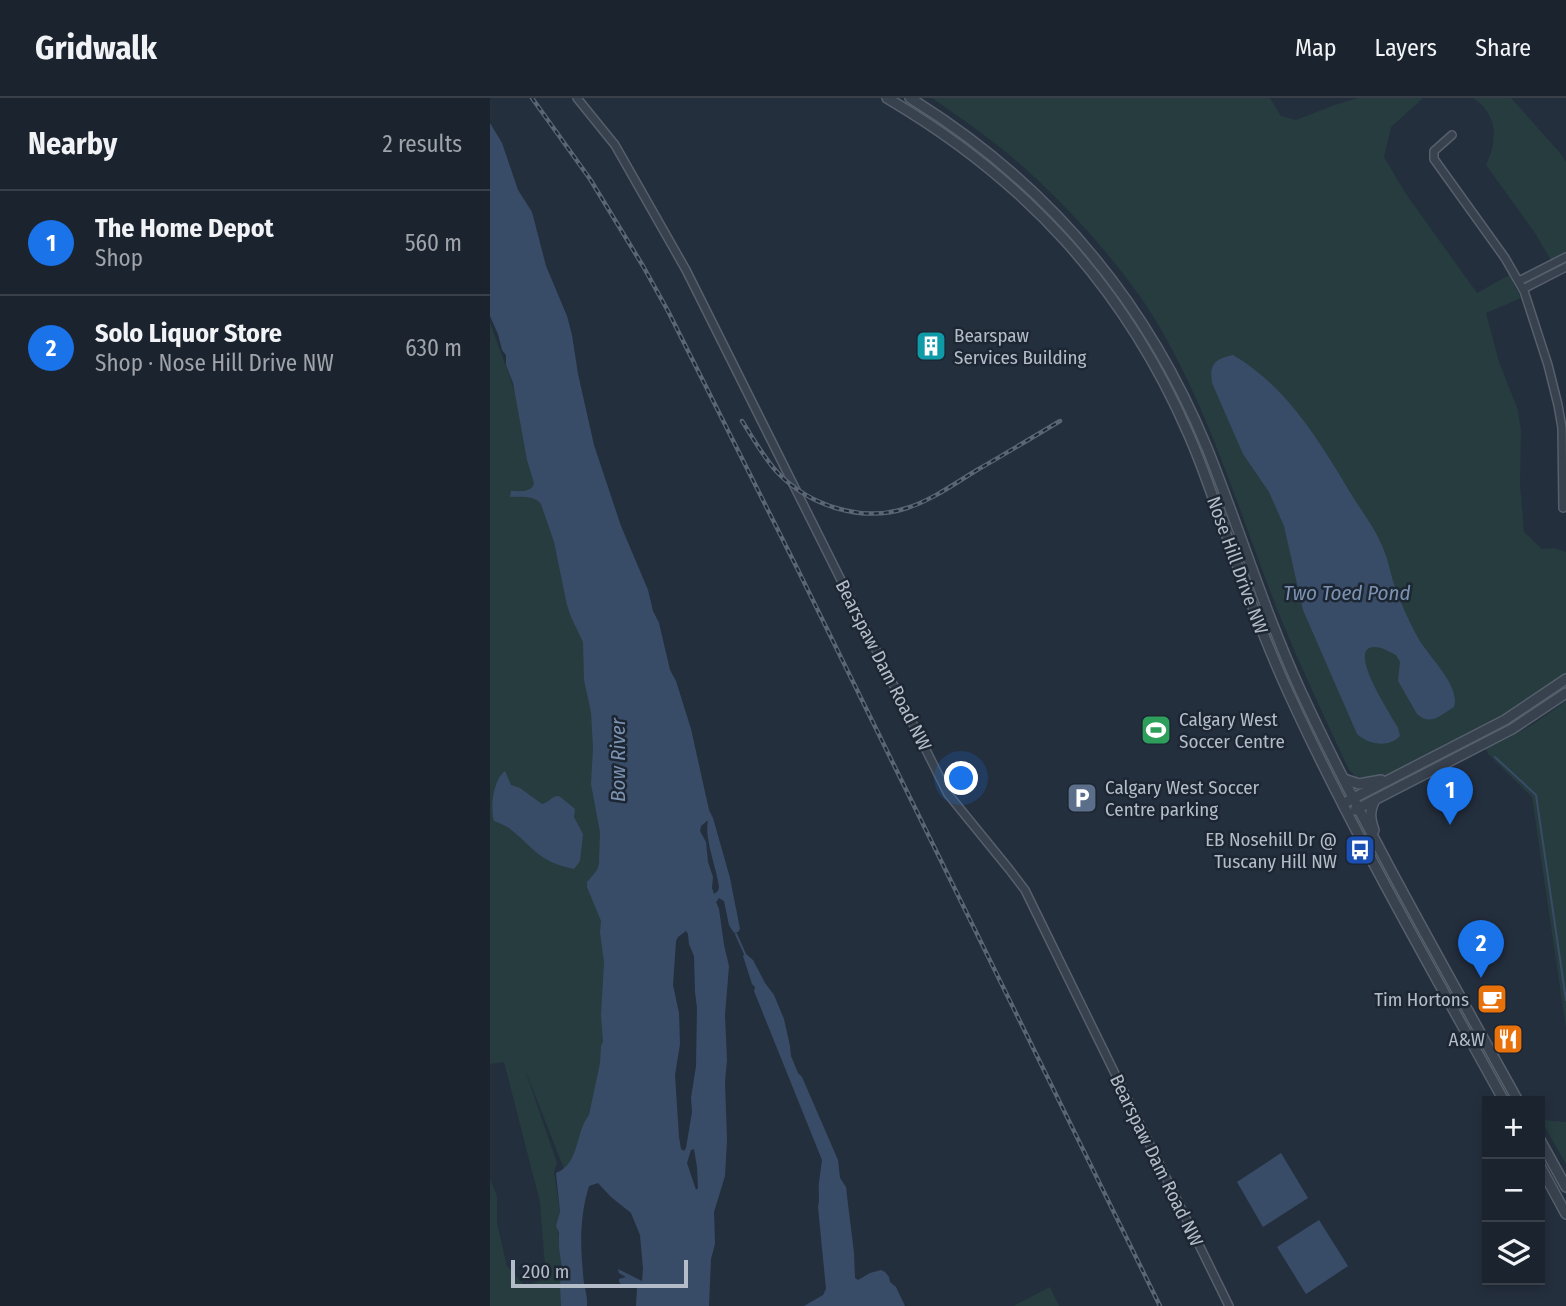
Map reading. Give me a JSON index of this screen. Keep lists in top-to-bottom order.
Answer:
{
  "streets": {
    "street": ["Nose Hill Drive NW", "Bearspaw Dam Road NW"]
  },
  "water": ["Two Toed Pond", "Bow River"],
  "places": {
    "building": ["Bearspaw Services Building"],
    "sports": ["Calgary West Soccer Centre"],
    "parking": ["Calgary West Soccer Centre parking"],
    "bus stop": ["EB Nosehill Dr @ Tuscany Hill NW"],
    "cafe": ["Tim Hortons"],
    "restaurant": ["A&W"]
  },
  "scale_bar": "200 m",
  "page": {
    "header": "Gridwalk",
    "nav": ["Map", "Layers", "Share"],
    "heading": ["Nearby", "2 results"],
    "list": [
      {
        "mark": "1",
        "name": "The Home Depot",
        "note": "Shop",
        "value": "560 m"
      },
      {
        "mark": "2",
        "name": "Solo Liquor Store",
        "note": "Shop · Nose Hill Drive NW",
        "value": "630 m"
      }
    ],
    "pins": ["1", "2"],
    "map_buttons": ["+", "−"],
    "scale": "200 m"
  }
}
